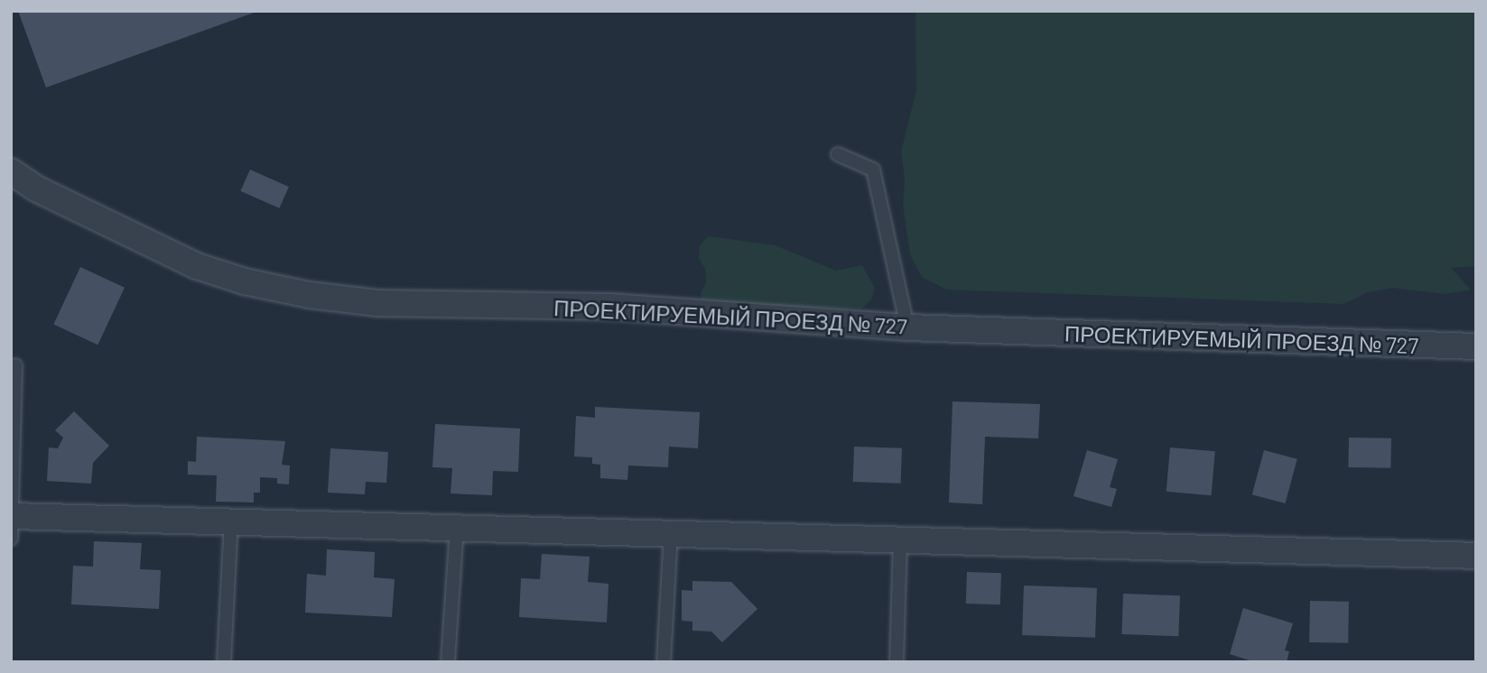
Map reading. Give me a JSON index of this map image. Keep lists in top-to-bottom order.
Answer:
{
  "streets": {
    "street": ["ПРОЕКТИРУЕМЫЙ ПРОЕЗД № 727"]
  }
}
